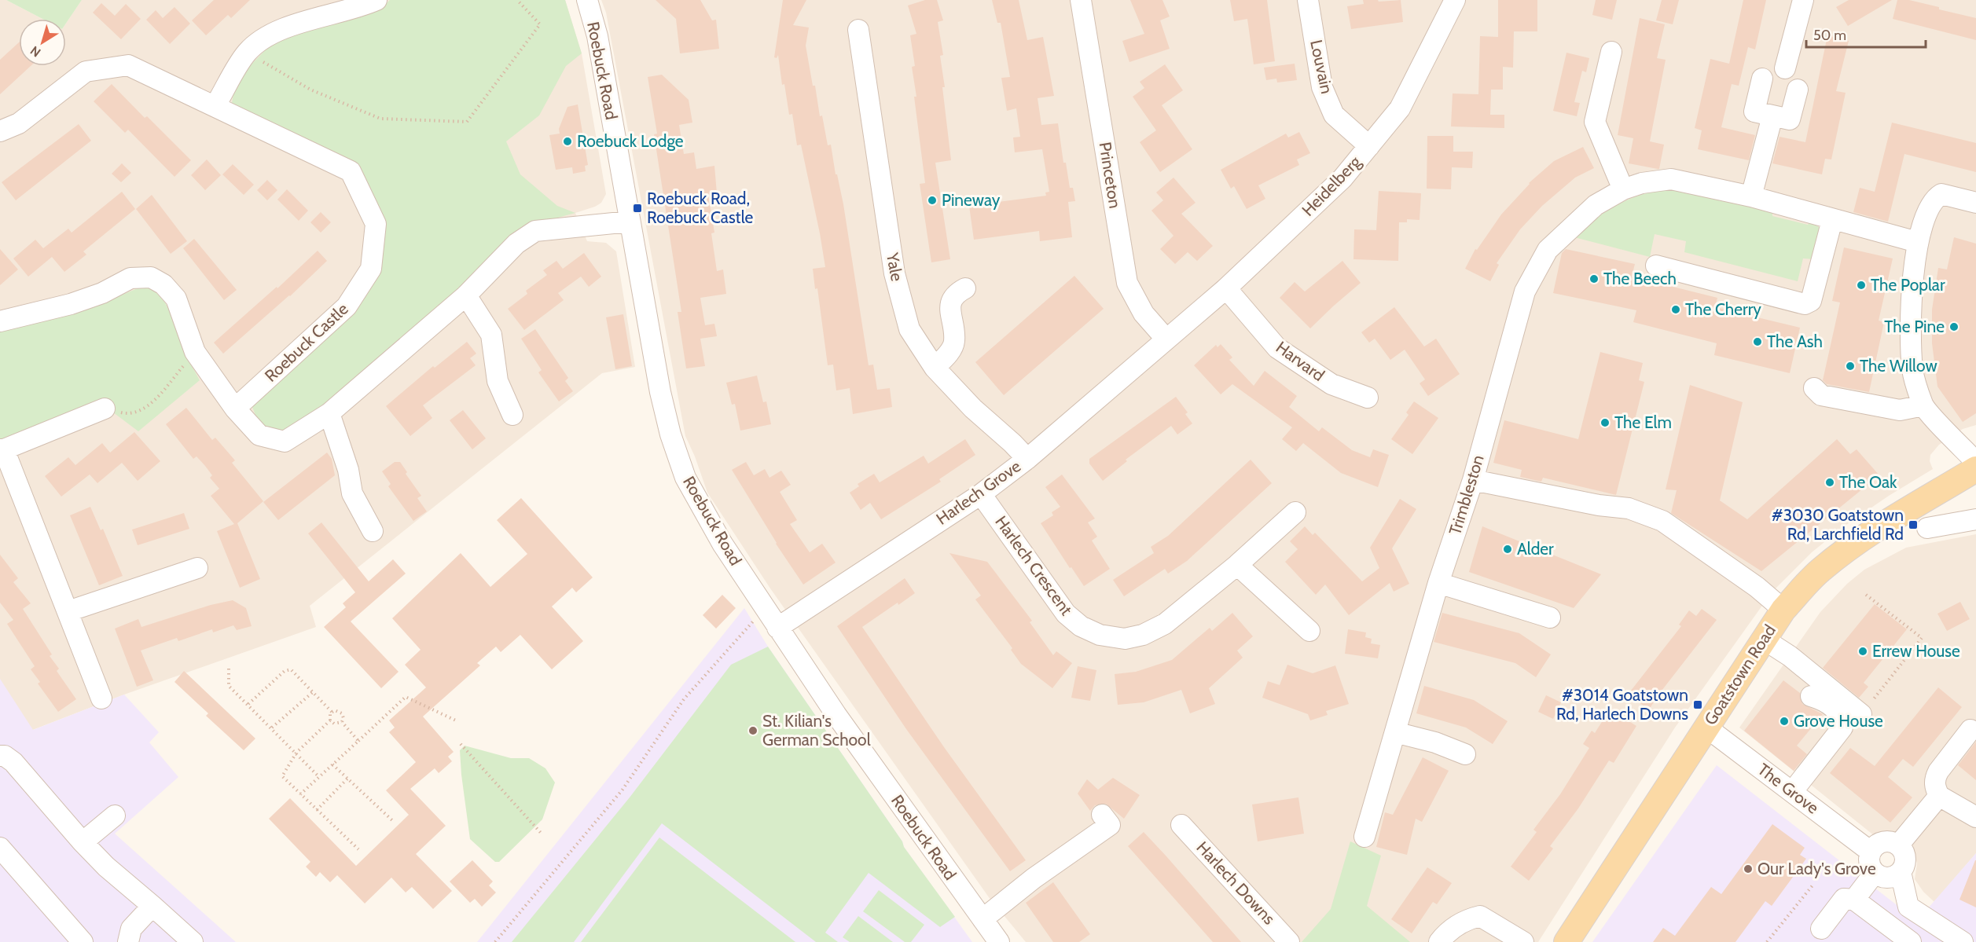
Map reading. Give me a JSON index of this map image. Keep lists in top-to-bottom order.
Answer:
{
  "streets": {
    "main road": ["Goatstown Road"],
    "street": [
      "Louvain",
      "Roebuck Road",
      "Princeton",
      "Heidelberg",
      "Yale",
      "Roebuck Castle",
      "Harvard",
      "Harlech Grove",
      "Trimbleston",
      "Harlech Crescent",
      "The Grove",
      "Harlech Downs"
    ]
  },
  "crossings": [
    ["Louvain", "Heidelberg"],
    ["Roebuck Road", "Harlech Grove"],
    ["Princeton", "Heidelberg"],
    ["Princeton", "Harlech Grove"],
    ["Heidelberg", "Harvard"],
    ["Heidelberg", "Harlech Grove"],
    ["Yale", "Harlech Grove"],
    ["Harlech Grove", "Harlech Crescent"],
    ["Goatstown Road", "The Grove"]
  ],
  "places": {
    "other": [
      "Roebuck Lodge",
      "Pineway",
      "The Beech",
      "The Poplar",
      "The Cherry",
      "The Pine",
      "The Ash",
      "The Willow",
      "The Elm",
      "The Oak",
      "Alder",
      "Errew House",
      "Grove House",
      "St. Kilian's German School",
      "Our Lady's Grove"
    ],
    "transit": ["Roebuck Road, Roebuck Castle", "#3030 Goatstown Rd, Larchfield Rd", "#3014 Goatstown Rd, Harlech Downs"]
  },
  "scale_bar": "50 m",
  "north": "bottom left"
}
